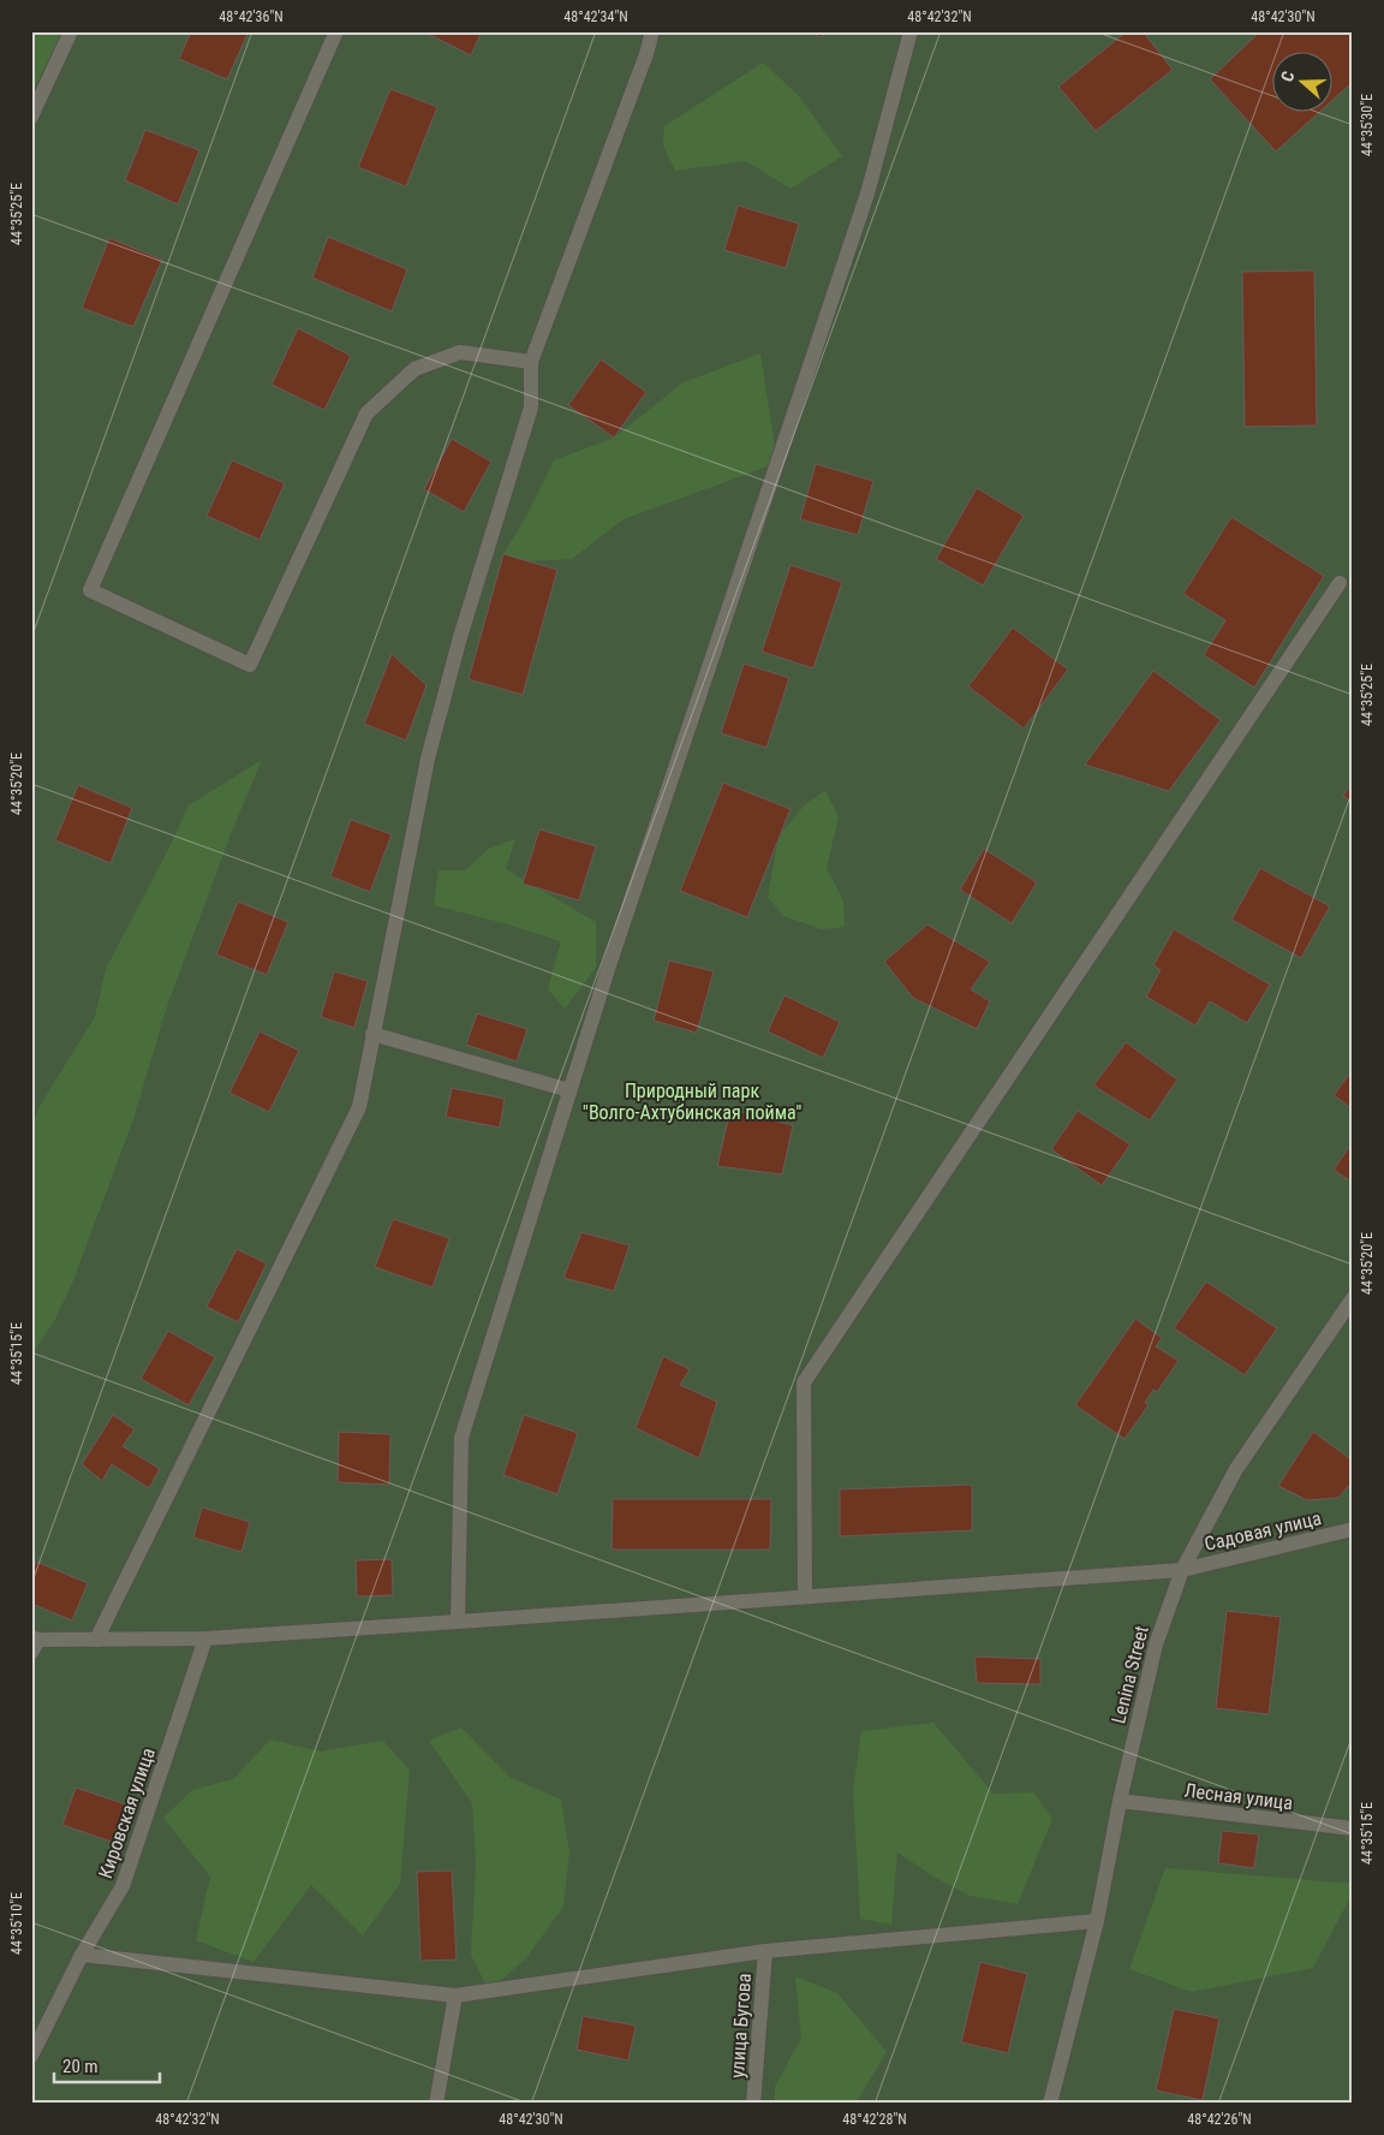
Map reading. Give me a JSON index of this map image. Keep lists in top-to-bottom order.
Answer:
{
  "streets": {
    "street": [
      "Садовая улица",
      "Lenina Street",
      "Лесная улица",
      "Кировская улица",
      "улица Бугова"
    ]
  },
  "crossings": [
    ["Садовая улица", "Lenina Street"],
    ["Садовая улица", "Кировская улица"],
    ["Lenina Street", "Лесная улица"]
  ],
  "parks": ["Природный парк \"Волго-Ахтубинская пойма\""],
  "scale_bar": "20 m",
  "north": "left",
  "coordinates": [
    "48°42'36\"N",
    "48°42'34\"N",
    "48°42'32\"N",
    "48°42'30\"N",
    "44°35'30\"E",
    "44°35'25\"E",
    "44°35'20\"E",
    "44°35'15\"E",
    "44°35'10\"E",
    "48°42'28\"N",
    "48°42'26\"N"
  ]
}
